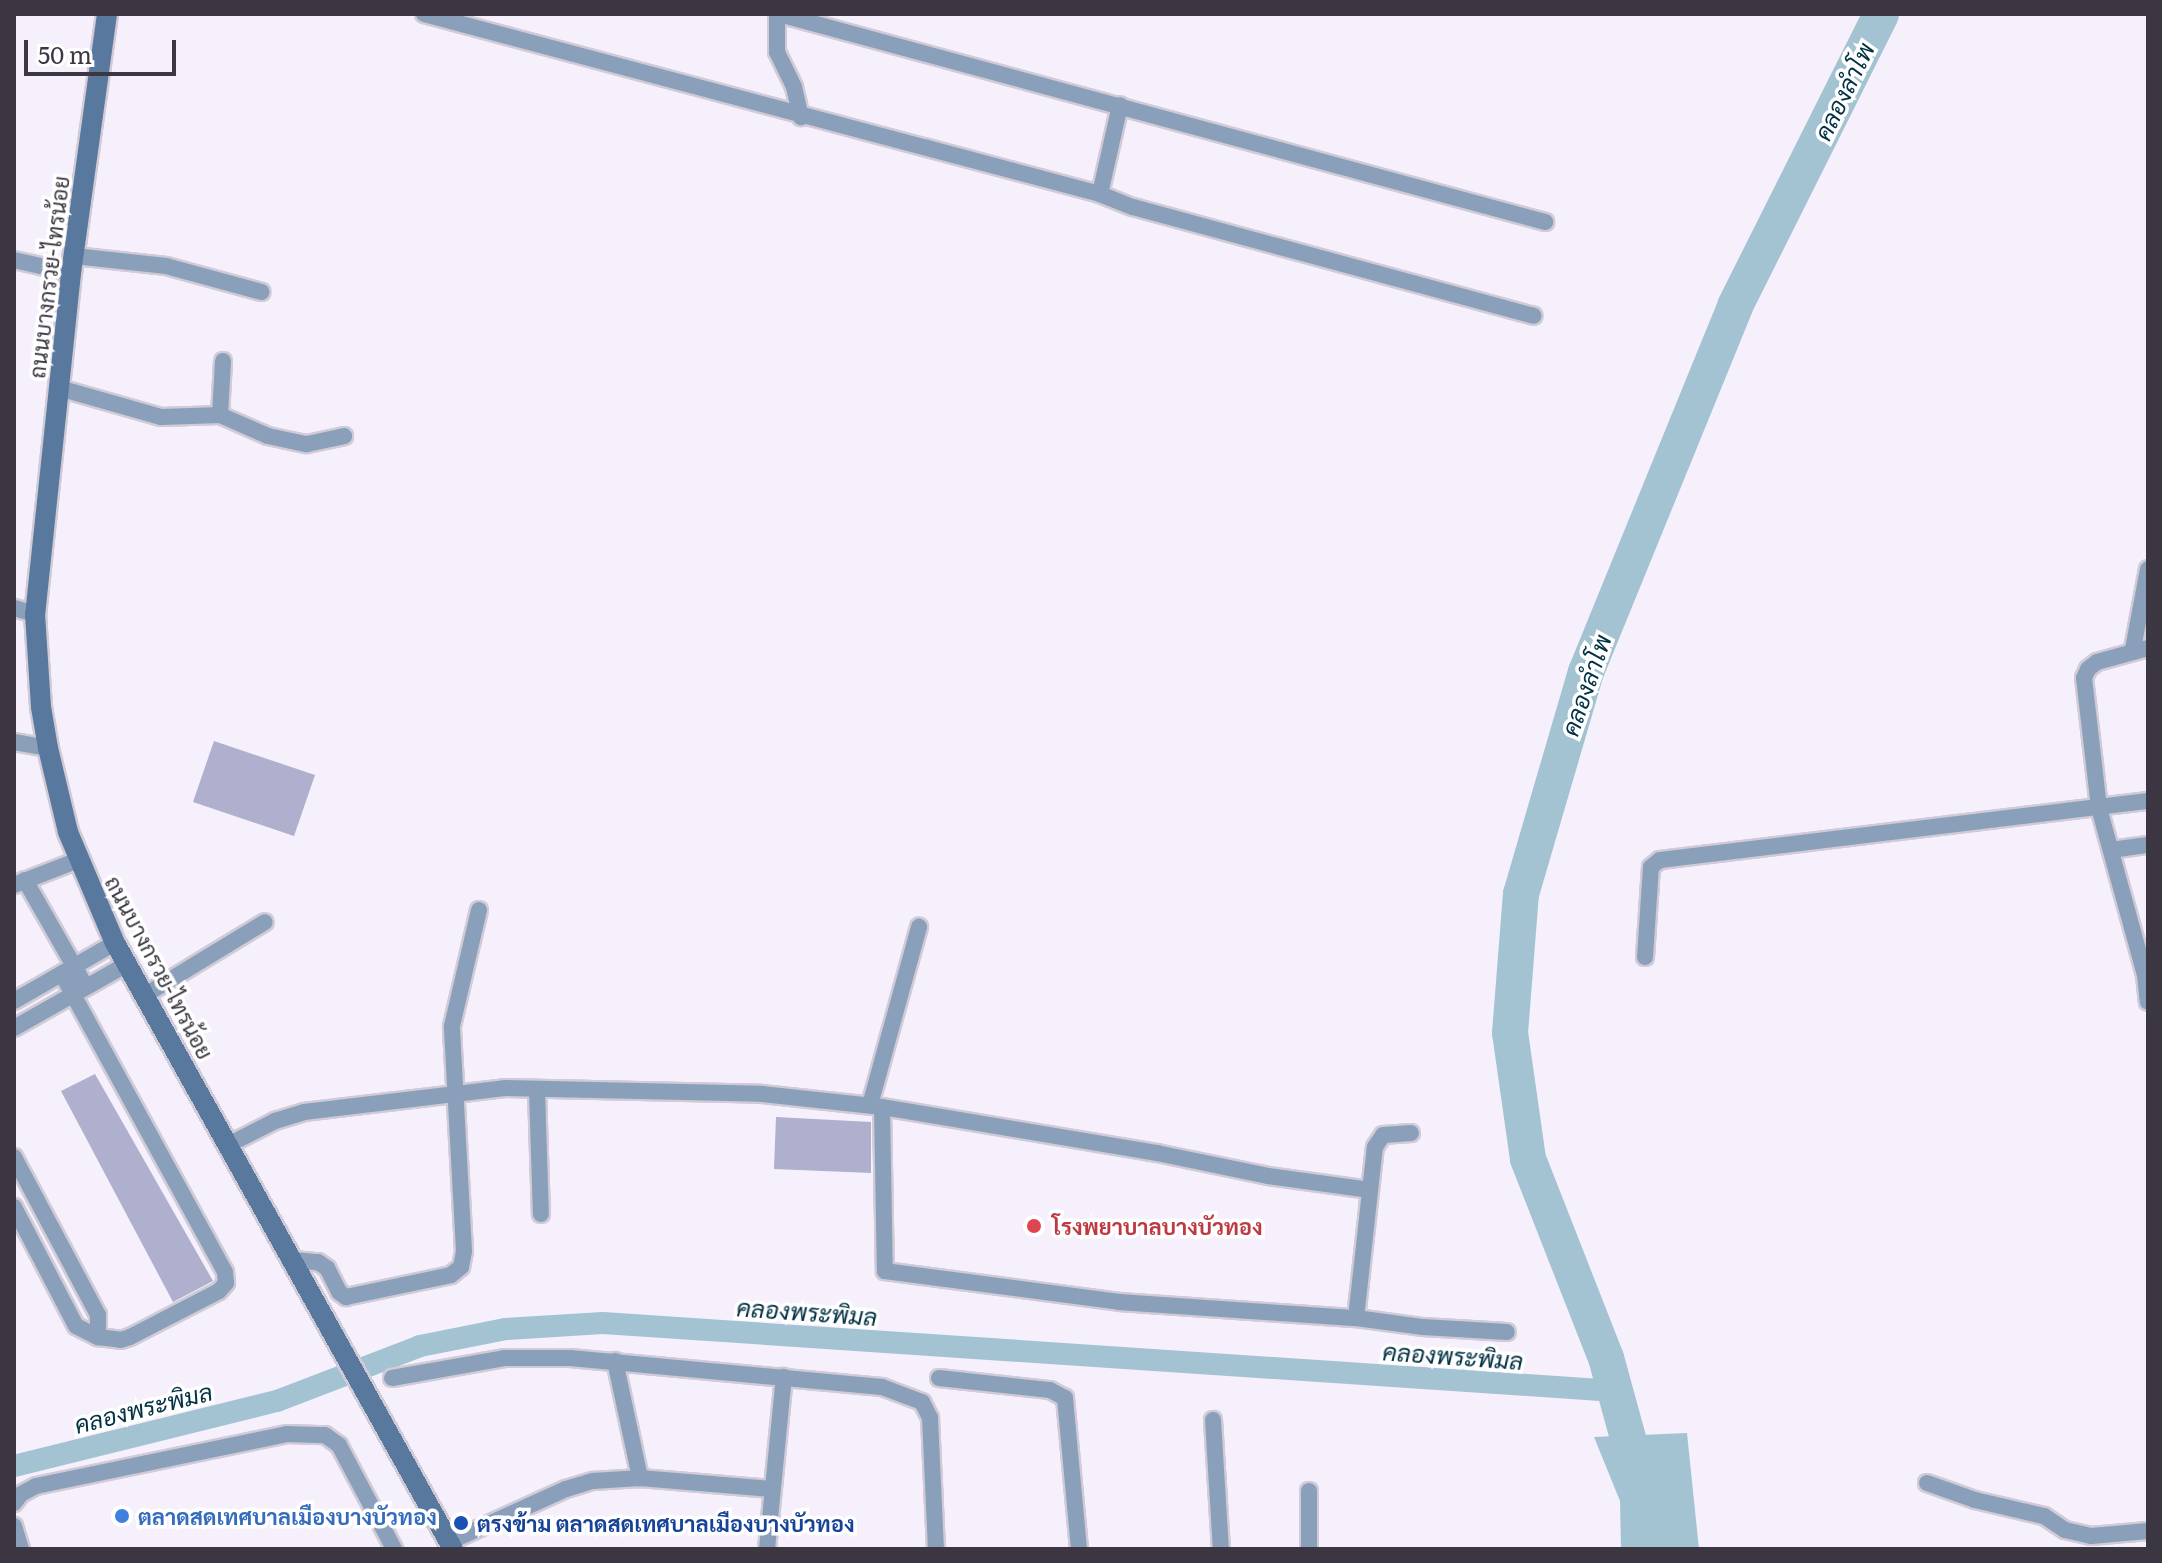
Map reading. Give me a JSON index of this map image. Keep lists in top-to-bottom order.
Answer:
{
  "streets": {
    "main road": ["ถนนบางกรวย-ไทรน้อย"]
  },
  "water": ["คลองลำโพ", "คลองพระพิมล"],
  "places": ["โรงพยาบาลบางบัวทอง", "ตลาดสดเทศบาลเมืองบางบัวทอง", "ตรงข้าม ตลาดสดเทศบาลเมืองบางบัวทอง"],
  "scale_bar": "50 m"
}
